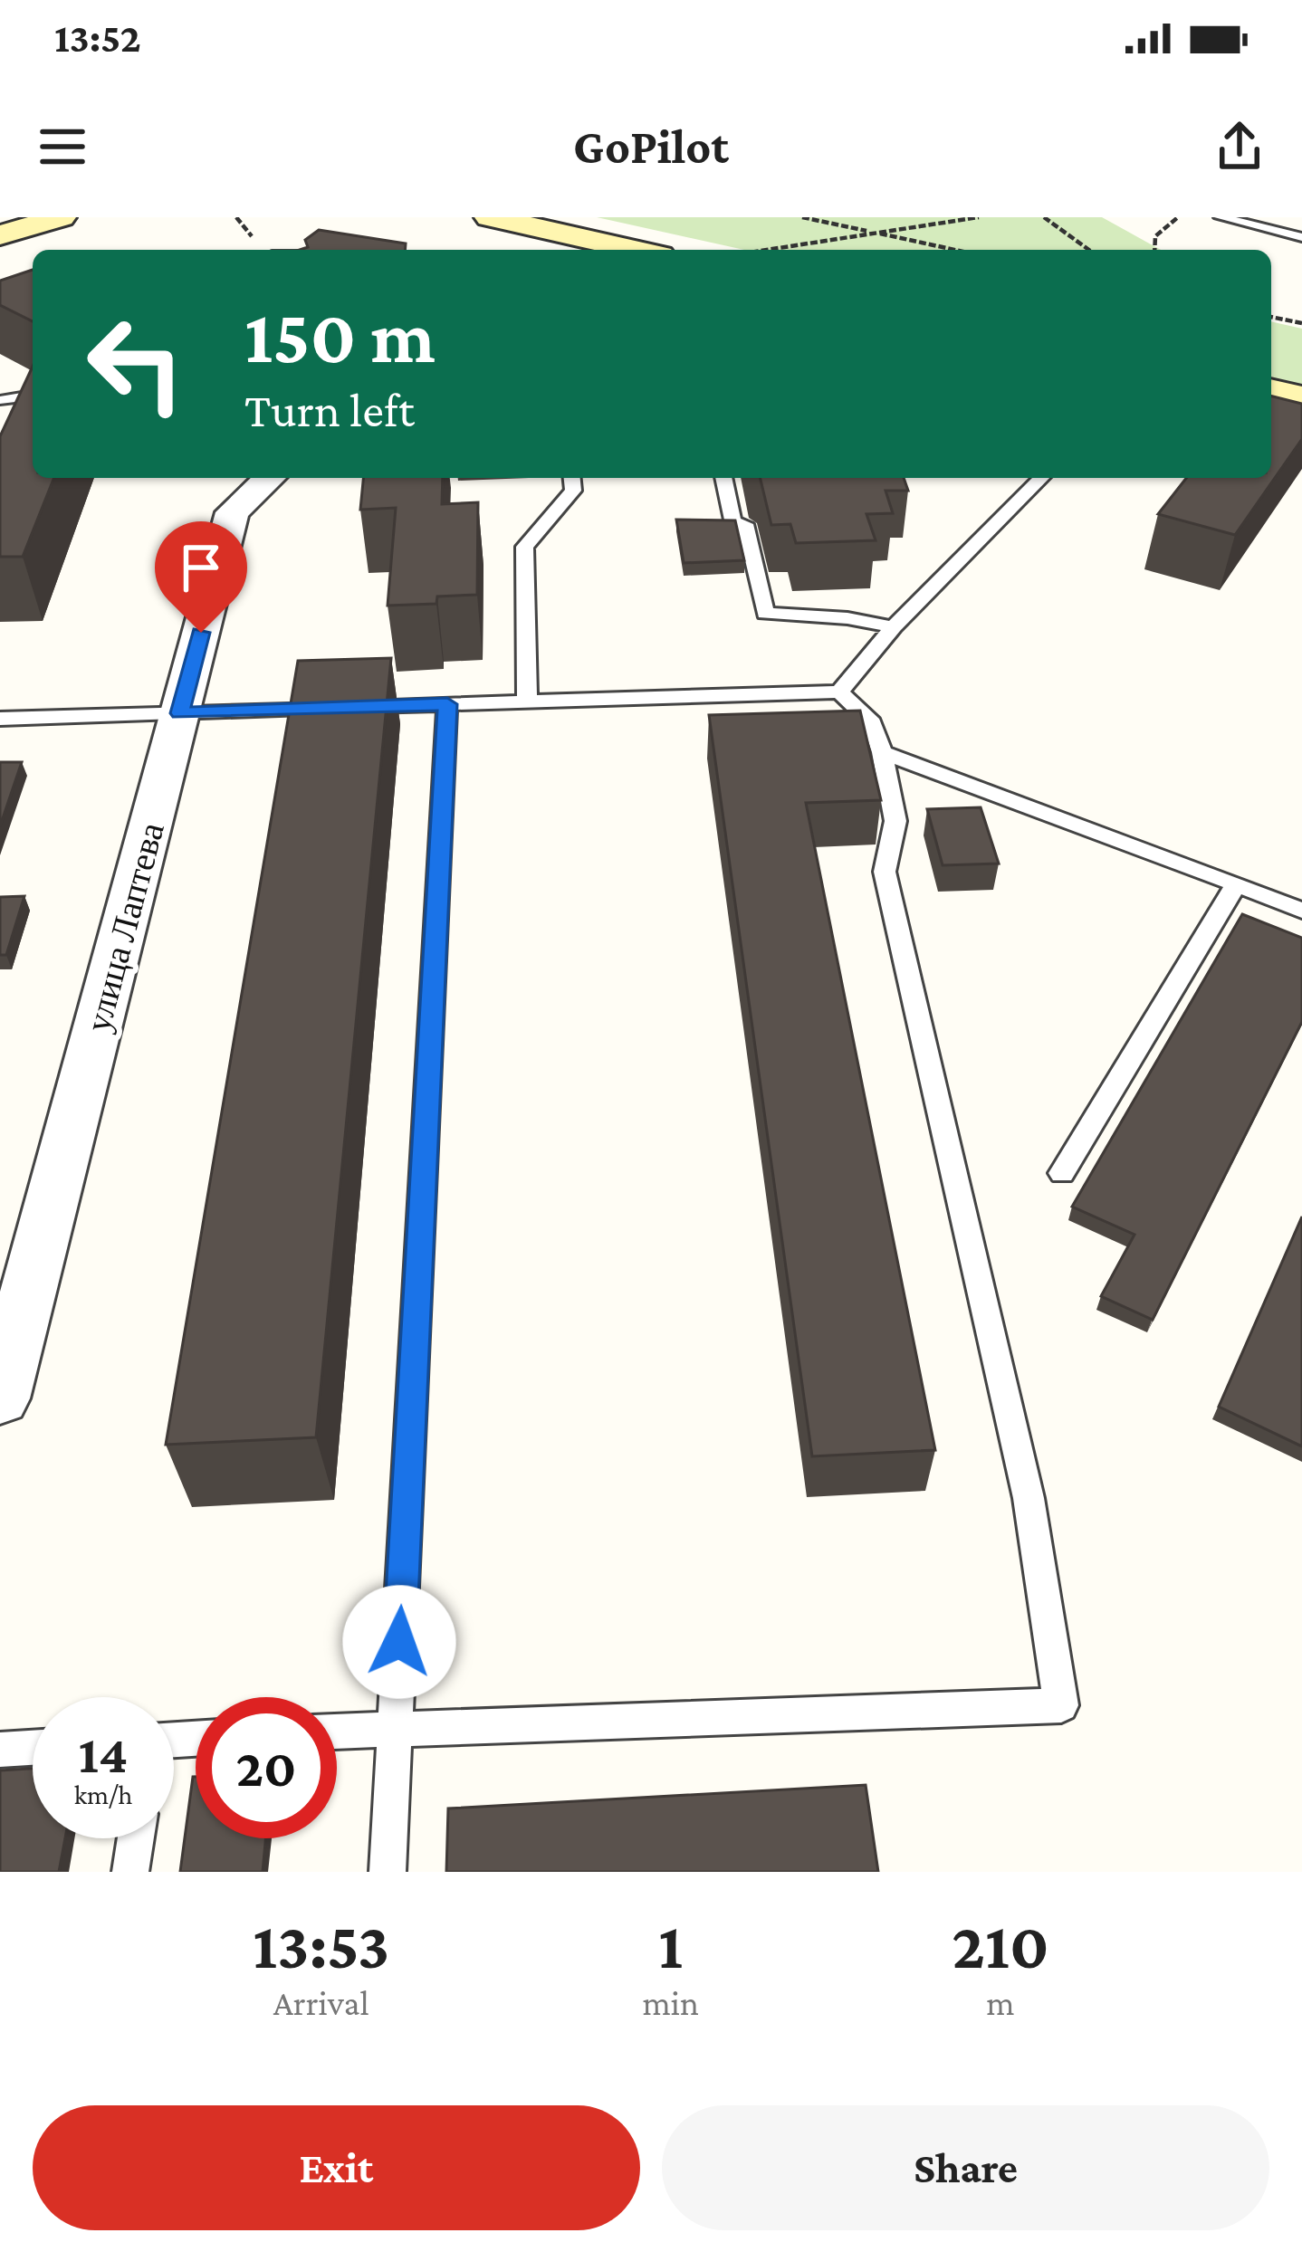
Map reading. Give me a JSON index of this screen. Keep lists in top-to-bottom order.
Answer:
{
  "streets": {
    "street": ["улица Лаптева"]
  },
  "page": {
    "status": "13:52",
    "header": "GoPilot",
    "turn": ["150 m", "Turn left"],
    "speed": "14 km/h",
    "limit": "20",
    "eta": [
      "13:53",
      "Arrival",
      "1",
      "min",
      "210",
      "m"
    ],
    "buttons": ["Exit", "Share"]
  }
}
